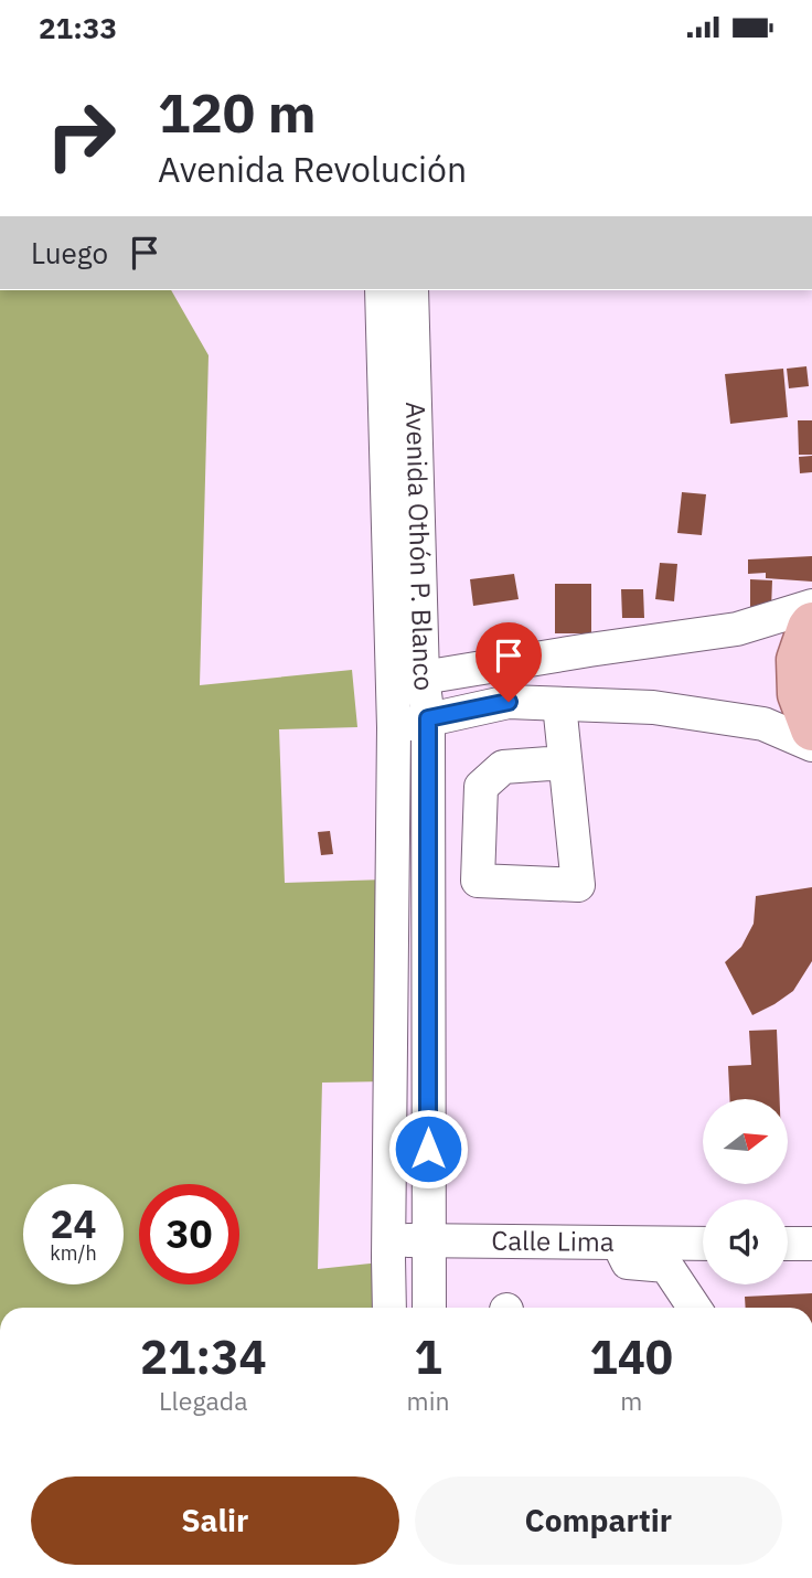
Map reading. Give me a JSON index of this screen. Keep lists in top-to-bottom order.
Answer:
{
  "streets": {
    "street": ["Avenida Othón P. Blanco", "Calle Lima"]
  },
  "crossings": [
    ["Avenida Othón P. Blanco", "Calle Lima"]
  ],
  "north": "right",
  "page": {
    "status": "21:33",
    "turn": ["120 m", "Avenida Revolución"],
    "then": "Luego",
    "speed": "24 km/h",
    "limit": "30",
    "eta": [
      "21:34",
      "Llegada",
      "1",
      "min",
      "140",
      "m"
    ],
    "buttons": ["Salir", "Compartir"]
  }
}
